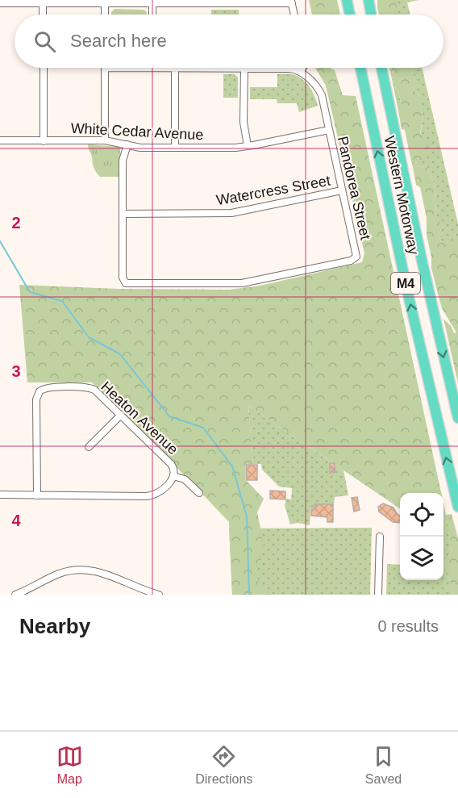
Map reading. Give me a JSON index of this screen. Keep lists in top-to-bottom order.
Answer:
{
  "streets": {
    "highway": ["Western Motorway", "M4"],
    "street": [
      "White Cedar Avenue",
      "Pandorea Street",
      "Watercress Street",
      "Heaton Avenue"
    ]
  },
  "crossings": [
    ["White Cedar Avenue", "Pandorea Street"],
    ["Pandorea Street", "Watercress Street"]
  ],
  "page": {
    "search": "Search here",
    "heading": ["Nearby", "0 results"],
    "nav": ["Map", "Directions", "Saved"]
  },
  "grid": {
    "rows": ["2", "3", "4"]
  }
}
